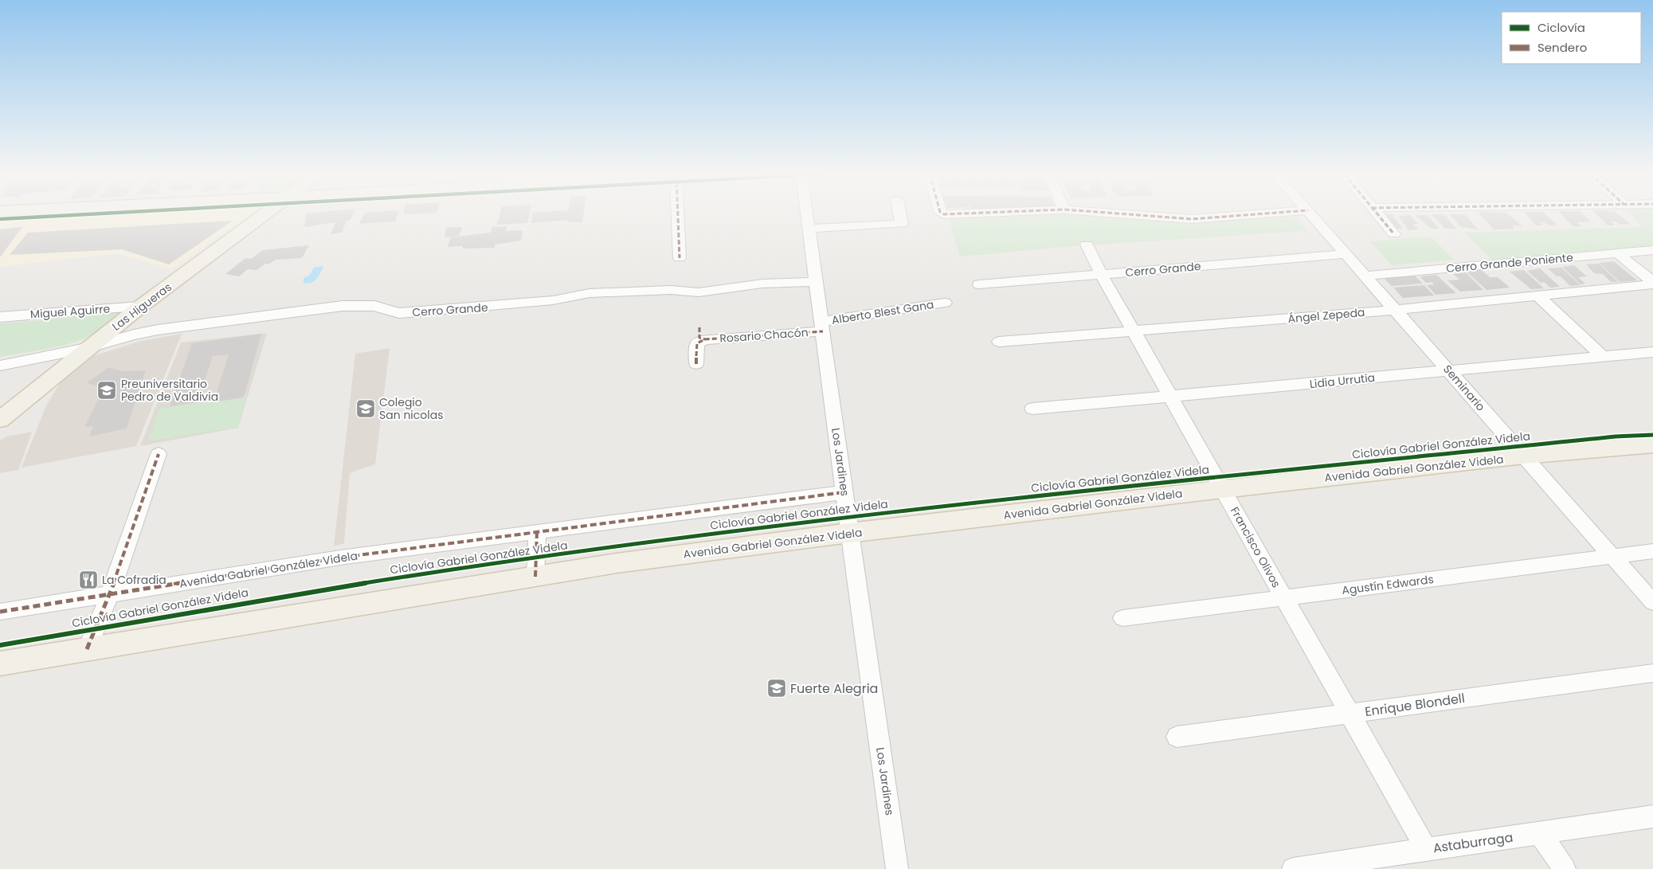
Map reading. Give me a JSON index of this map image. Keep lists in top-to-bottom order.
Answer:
{
  "streets": {
    "main road": ["Las Higueras", "Avenida Gabriel González Videla"],
    "street": [
      "Cerro Grande Poniente",
      "Cerro Grande",
      "Miguel Aguirre",
      "Alberto Blest Gana",
      "Ángel Zepeda",
      "Rosario Chacón",
      "Lidia Urrutia",
      "Seminario",
      "Los Jardines",
      "Francisco Olivos",
      "Agustín Edwards",
      "Enrique Blondell",
      "Astaburraga"
    ],
    "cycle path": ["Ciclovía Gabriel González Videla"]
  },
  "crossings": [
    ["Cerro Grande Poniente", "Seminario"],
    ["Cerro Grande", "Las Higueras"],
    ["Cerro Grande", "Seminario"],
    ["Cerro Grande", "Los Jardines"],
    ["Cerro Grande", "Francisco Olivos"],
    ["Las Higueras", "Miguel Aguirre"],
    ["Alberto Blest Gana", "Rosario Chacón"],
    ["Alberto Blest Gana", "Los Jardines"],
    ["Ángel Zepeda", "Seminario"],
    ["Ángel Zepeda", "Francisco Olivos"],
    ["Rosario Chacón", "Los Jardines"],
    ["Lidia Urrutia", "Seminario"],
    ["Lidia Urrutia", "Francisco Olivos"],
    ["Seminario", "Avenida Gabriel González Videla"],
    ["Seminario", "Agustín Edwards"],
    ["Los Jardines", "Avenida Gabriel González Videla"],
    ["Avenida Gabriel González Videla", "Francisco Olivos"],
    ["Francisco Olivos", "Agustín Edwards"],
    ["Francisco Olivos", "Enrique Blondell"],
    ["Francisco Olivos", "Astaburraga"]
  ],
  "places": {
    "school or university": ["Preuniversitario Pedro de Valdivia", "Colegio San nicolas", "Fuerte Alegria"],
    "restaurant": ["La Cofradía"]
  },
  "legend": ["Ciclovía", "Sendero"]
}
